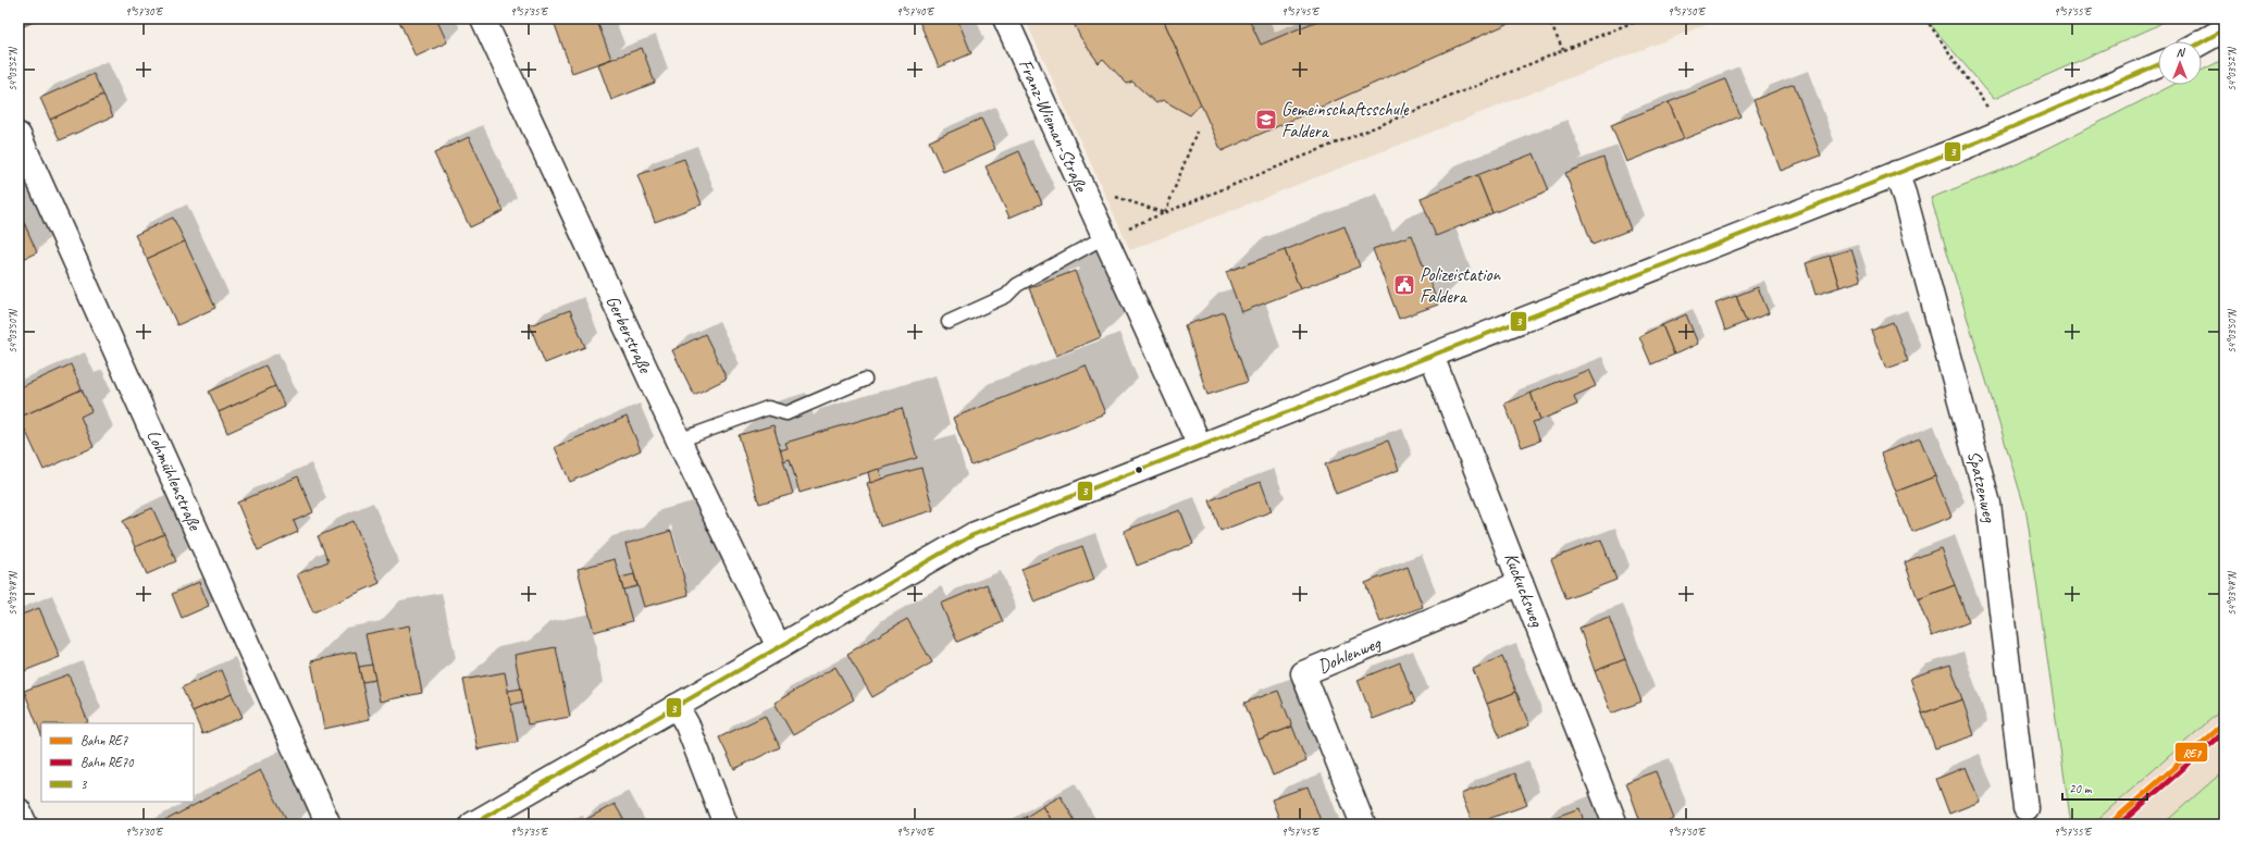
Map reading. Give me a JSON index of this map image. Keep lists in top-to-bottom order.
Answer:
{
  "streets": {
    "street": [
      "Franz-Wieman-Straße",
      "Gerberstraße",
      "Lohmühlenstraße",
      "Spatzenweg",
      "Kuckucksweg",
      "Dohlenweg"
    ]
  },
  "crossings": [
    ["Kuckucksweg", "Dohlenweg"]
  ],
  "places": {
    "school or university": ["Gemeinschaftsschule Faldera"],
    "public building": ["Polizeistation Faldera"]
  },
  "lines": ["transit line 3", "rail line RE7", "rail line RE70"],
  "legend": ["Bahn RE7", "Bahn RE70", "3"],
  "scale_bar": "20 m",
  "north": "top",
  "coordinates": [
    "9°57'30\"E",
    "9°57'35\"E",
    "9°57'40\"E",
    "9°57'45\"E",
    "9°57'50\"E",
    "9°57'55\"E",
    "54°03'52\"N",
    "54°03'50\"N",
    "54°03'48\"N"
  ]
}
